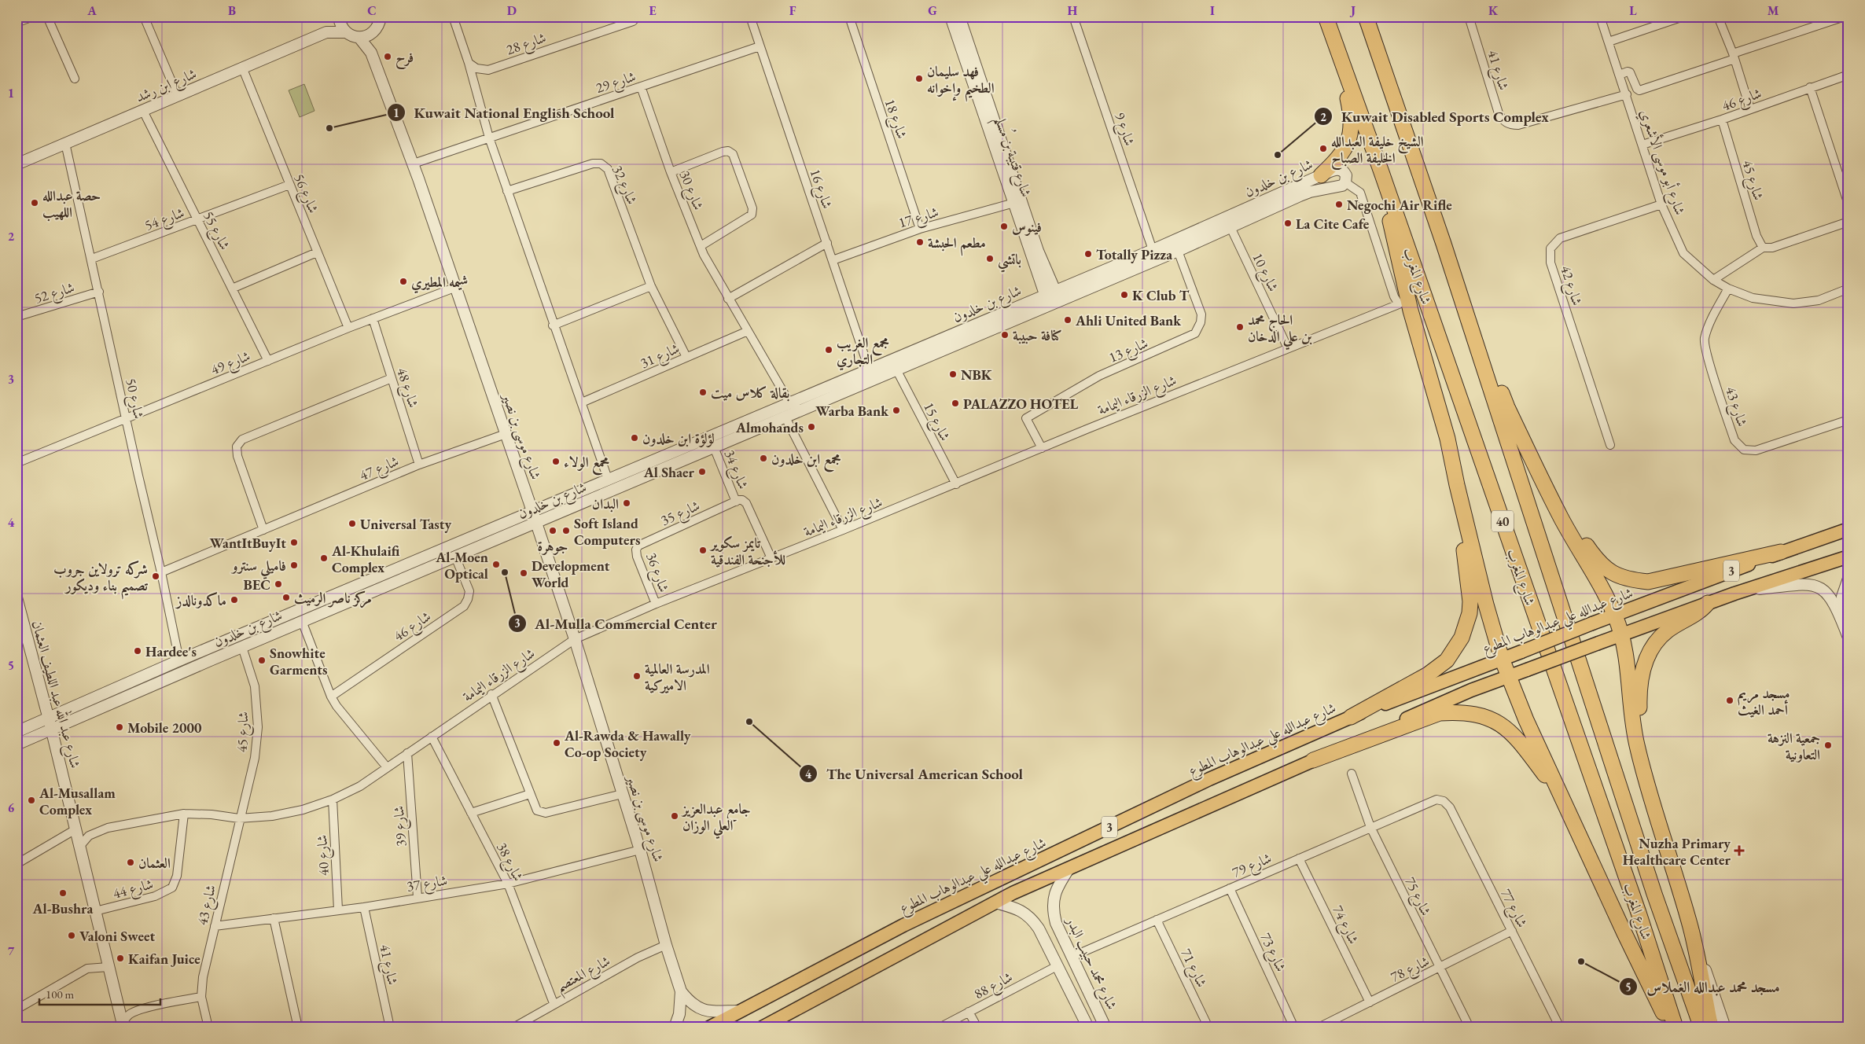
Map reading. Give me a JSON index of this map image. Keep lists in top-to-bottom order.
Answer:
{
  "streets": {
    "highway": ["شارع المغرب", "40"],
    "main road": ["3", "شارع عبدالله علي عبدالوهاب المطوع"],
    "street": [
      "شارع 28",
      "شارع 41",
      "شارع 29",
      "شارع ابن رشد",
      "شارع 46",
      "شارع 18",
      "شارع 9",
      "شارع قتيبة بن مُسلم",
      "شارع أبو موسى الأشعري",
      "شارع بن خلدون",
      "شارع 45",
      "شارع 32",
      "شارع 16",
      "شارع 30",
      "شارع 56",
      "شارع 17",
      "شارع 54",
      "شارع 55",
      "شارع 10",
      "شارع 42",
      "شارع 52",
      "شارع 13",
      "شارع 31",
      "شارع 49",
      "شارع 48",
      "شارع الزرقاء اليمامة",
      "شارع 50",
      "شارع 43",
      "شارع 15",
      "شارع موسى بن نصير",
      "شارع 47",
      "شارع 34",
      "شارع 35",
      "شارع 36",
      "شارع عبد الله عبد اللطيف العثمان",
      "شارع 39",
      "شارع 40",
      "شارع 38",
      "شارع 79",
      "شارع 37",
      "شارع 44",
      "شارع 75",
      "شارع 77",
      "شارع 74",
      "شارع 73",
      "شارع محمد حبيب البدر",
      "شارع 71",
      "شارع 78",
      "شارع المعتصم",
      "شارع 88"
    ]
  },
  "crossings": [
    ["شارع 41", "شارع أبو موسى الأشعري"],
    ["شارع 41", "شارع 37"],
    ["شارع 29", "شارع 16"],
    ["شارع 29", "شارع 30"],
    ["شارع 29", "شارع موسى بن نصير"],
    ["شارع ابن رشد", "شارع 56"],
    ["شارع ابن رشد", "شارع 55"],
    ["شارع ابن رشد", "شارع 50"],
    ["شارع 46", "شارع أبو موسى الأشعري"],
    ["شارع 46", "شارع بن خلدون"],
    ["شارع 46", "شارع 45"],
    ["شارع 18", "شارع 17"],
    ["شارع 9", "شارع بن خلدون"],
    ["شارع قتيبة بن مُسلم", "شارع بن خلدون"],
    ["شارع قتيبة بن مُسلم", "شارع 17"],
    ["شارع أبو موسى الأشعري", "شارع 42"],
    ["شارع أبو موسى الأشعري", "شارع 43"],
    ["شارع بن خلدون", "شارع 45"],
    ["شارع بن خلدون", "شارع 16"],
    ["شارع بن خلدون", "شارع 30"],
    ["شارع بن خلدون", "شارع 10"],
    ["شارع بن خلدون", "شارع 13"],
    ["شارع بن خلدون", "شارع الزرقاء اليمامة"],
    ["شارع بن خلدون", "شارع 50"],
    ["شارع بن خلدون", "شارع 15"],
    ["شارع بن خلدون", "شارع موسى بن نصير"],
    ["شارع بن خلدون", "شارع 34"],
    ["شارع بن خلدون", "شارع عبد الله عبد اللطيف العثمان"],
    ["شارع 45", "شارع الزرقاء اليمامة"],
    ["شارع 45", "شارع 43"],
    ["شارع 32", "شارع 31"],
    ["شارع 16", "شارع 17"],
    ["شارع 30", "شارع 31"],
    ["شارع 56", "شارع 54"],
    ["شارع 56", "شارع 49"],
    ["شارع 54", "شارع 55"],
    ["شارع 54", "شارع 50"],
    ["شارع 55", "شارع 49"],
    ["شارع 10", "شارع الزرقاء اليمامة"],
    ["شارع 52", "شارع 50"],
    ["شارع 13", "شارع الزرقاء اليمامة"],
    ["شارع 49", "شارع 48"],
    ["شارع 49", "شارع 50"],
    ["شارع 49", "شارع موسى بن نصير"],
    ["شارع 48", "شارع 47"],
    ["شارع الزرقاء اليمامة", "شارع 43"],
    ["شارع الزرقاء اليمامة", "شارع 15"],
    ["شارع الزرقاء اليمامة", "شارع موسى بن نصير"],
    ["شارع الزرقاء اليمامة", "شارع 36"],
    ["شارع الزرقاء اليمامة", "شارع عبد الله عبد اللطيف العثمان"],
    ["شارع الزرقاء اليمامة", "شارع 39"],
    ["شارع الزرقاء اليمامة", "شارع 40"],
    ["شارع الزرقاء اليمامة", "شارع 38"],
    ["شارع الزرقاء اليمامة", "شارع 44"],
    ["شارع 50", "شارع 47"],
    ["شارع 43", "شارع 37"],
    ["شارع موسى بن نصير", "شارع 47"],
    ["شارع موسى بن نصير", "شارع عبدالله علي عبدالوهاب المطوع"],
    ["شارع موسى بن نصير", "شارع 37"],
    ["شارع موسى بن نصير", "شارع المعتصم"],
    ["شارع 34", "شارع 35"],
    ["شارع 35", "شارع 36"],
    ["3", "شارع محمد حبيب البدر"],
    ["شارع عبد الله عبد اللطيف العثمان", "شارع 44"],
    ["شارع 39", "شارع 37"],
    ["شارع 40", "شارع 37"],
    ["شارع 38", "شارع 37"],
    ["شارع 38", "شارع المعتصم"],
    ["شارع 79", "شارع 75"],
    ["شارع 79", "شارع 77"],
    ["شارع 79", "شارع 74"],
    ["شارع 79", "شارع 73"],
    ["شارع 79", "شارع محمد حبيب البدر"],
    ["شارع 79", "شارع 71"],
    ["شارع 75", "شارع 78"],
    ["شارع 77", "شارع 78"],
    ["شارع 74", "شارع 78"]
  ],
  "places": {
    "other": [
      "فرح",
      "فهد سليمان الطخيم وإخوانه",
      "Kuwait National English School",
      "الشيخ خليفة العبدالله الخليفة الصباح",
      "Kuwait Disabled Sports Complex",
      "حصة عبدالله اللهيب",
      "Negochi Air Rifle",
      "La Cite Cafe",
      "فينوس",
      "مطعم الحبشة",
      "Totally Pizza",
      "باتشي",
      "شيمه المطيري",
      "K Club T",
      "Ahli United Bank",
      "الحاج محمد بن علي الدخان",
      "كنافة حبيبة",
      "مجمع الغريب التجاري",
      "NBK",
      "بقالة كلاس ميت",
      "PALAZZO HOTEL",
      "Warba Bank",
      "Almohands",
      "لؤلؤة ابن خلدون",
      "مجمع ابن خلدون",
      "محمع الولاء",
      "Al Shaer",
      "البدان",
      "Universal Tasty",
      "جوهرة",
      "Soft Island Computers",
      "WantItBuyIt",
      "تايمز سكوير للأجنحة الفندقية",
      "Al-Khulaifi Complex",
      "Al-Moen Optical",
      "فاميلي سنترو",
      "Al-Mulla Commercial Center",
      "Development World",
      "شركه ترولاين جروب تصميم بناء وديكور",
      "BEC",
      "مركز ناصر الرميث",
      "ماكدونالدز",
      "Hardee's",
      "Snowhite Garments",
      "المدرسة العالمية الاميركية",
      "مسجد مريم أحمد الغيث",
      "The Universal American School",
      "Mobile 2000",
      "Al-Rawda & Hawally Co-op Society",
      "جمعية النزهة التعاونية",
      "Al-Musallam Complex",
      "جامع عبدالعزيز العلي الوزان",
      "العثمان",
      "Al-Bushra",
      "Valoni Sweet",
      "Kaifan Juice",
      "مسجد محمد عبدالله الغملاس"
    ],
    "health": ["Nuzha Primary Healthcare Center"]
  },
  "scale_bar": "100 m",
  "grid": {
    "columns": [
      "A",
      "B",
      "C",
      "D",
      "E",
      "F",
      "G",
      "H",
      "I",
      "J",
      "K",
      "L",
      "M"
    ],
    "rows": [
      "1",
      "2",
      "3",
      "4",
      "5",
      "6",
      "7"
    ]
  }
}
